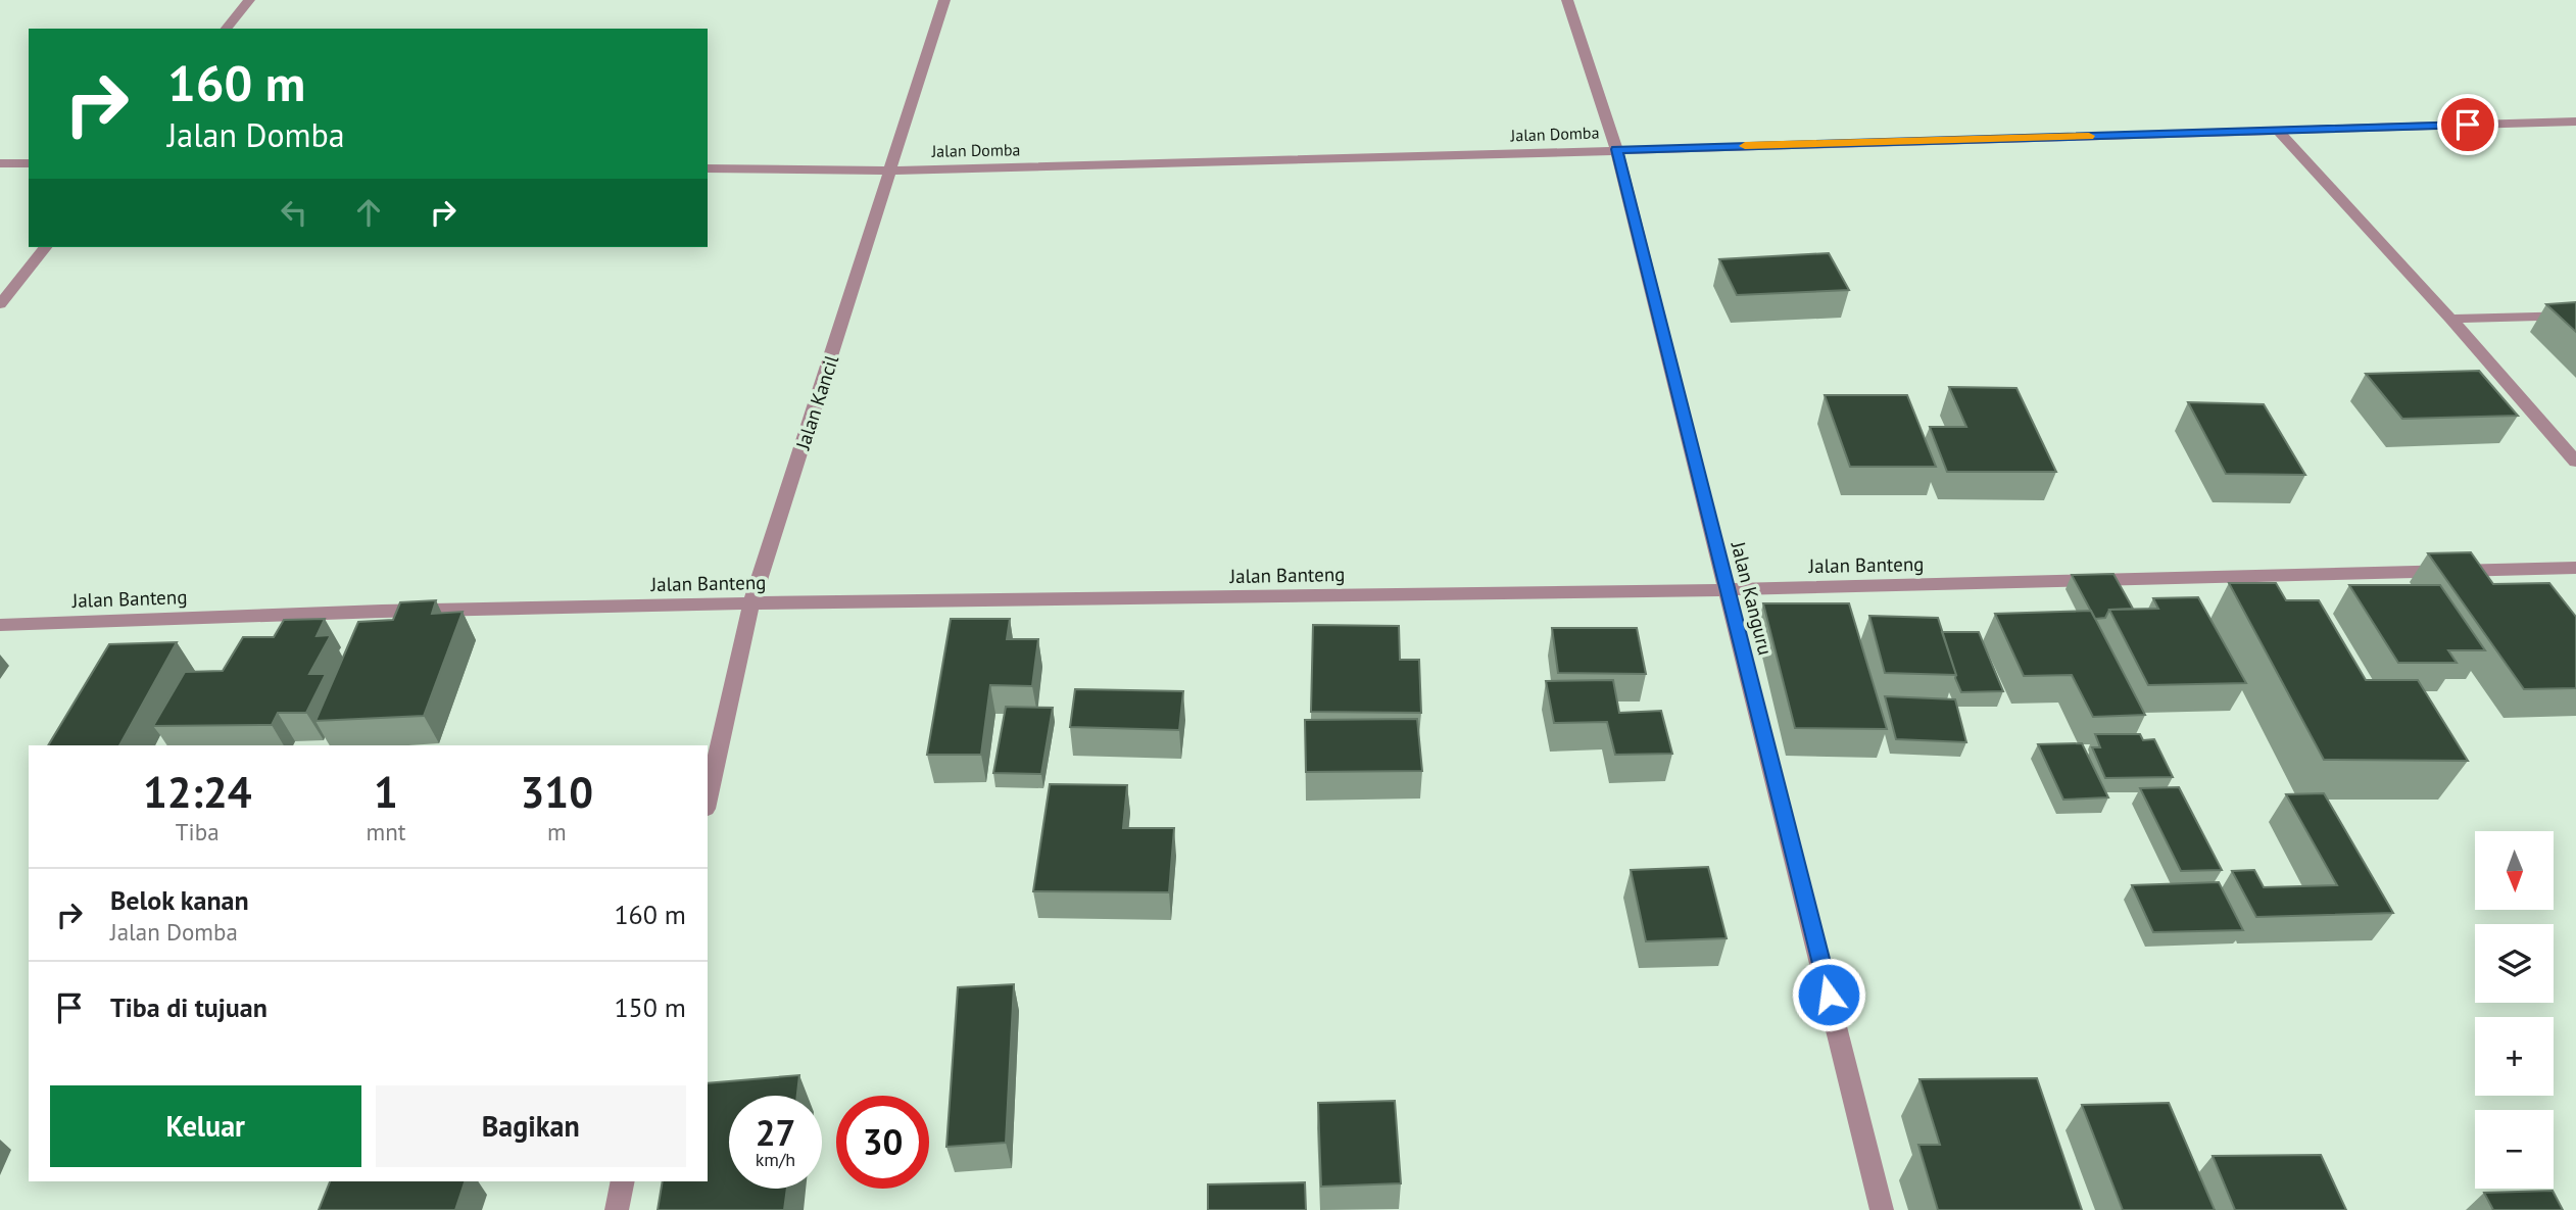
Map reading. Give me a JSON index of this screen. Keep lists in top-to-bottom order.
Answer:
{
  "streets": {
    "street": [
      "Jalan Domba",
      "Jalan Kancil",
      "Jalan Banteng",
      "Jalan Kanguru"
    ]
  },
  "crossings": [
    ["Jalan Domba", "Jalan Kancil"],
    ["Jalan Domba", "Jalan Kanguru"],
    ["Jalan Kancil", "Jalan Banteng"],
    ["Jalan Banteng", "Jalan Kanguru"]
  ],
  "north": "bottom",
  "page": {
    "turn": ["160 m", "Jalan Domba"],
    "eta": [
      "12:24",
      "Tiba",
      "1",
      "mnt",
      "310",
      "m"
    ],
    "map_buttons": ["+", "−"],
    "list": [
      {
        "name": "Belok kanan",
        "note": "Jalan Domba",
        "value": "160 m"
      },
      {
        "name": "Tiba di tujuan",
        "value": "150 m"
      }
    ],
    "buttons": ["Keluar", "Bagikan"],
    "speed": "27 km/h",
    "limit": "30"
  }
}
